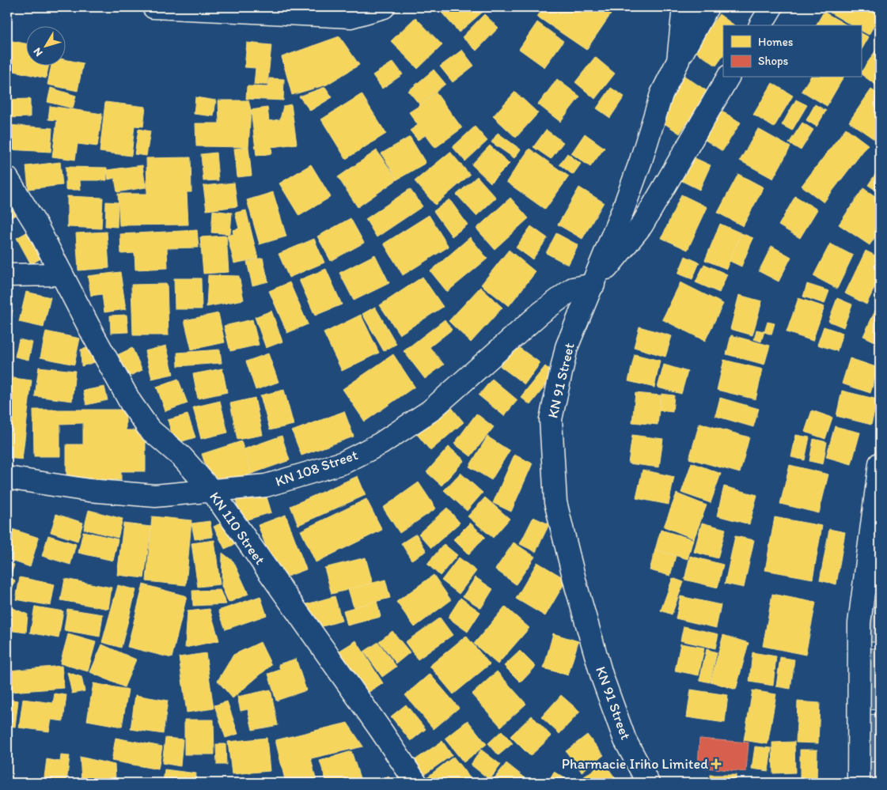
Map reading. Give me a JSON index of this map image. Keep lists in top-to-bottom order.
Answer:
{
  "streets": {
    "street": ["KN 91 Street", "KN 108 Street", "KN 110 Street"]
  },
  "crossings": [
    ["KN 91 Street", "KN 108 Street"],
    ["KN 108 Street", "KN 110 Street"]
  ],
  "places": {
    "health": ["Pharmacie Iriho Limited"]
  },
  "legend": ["Homes", "Shops"],
  "north": "bottom left"
}
